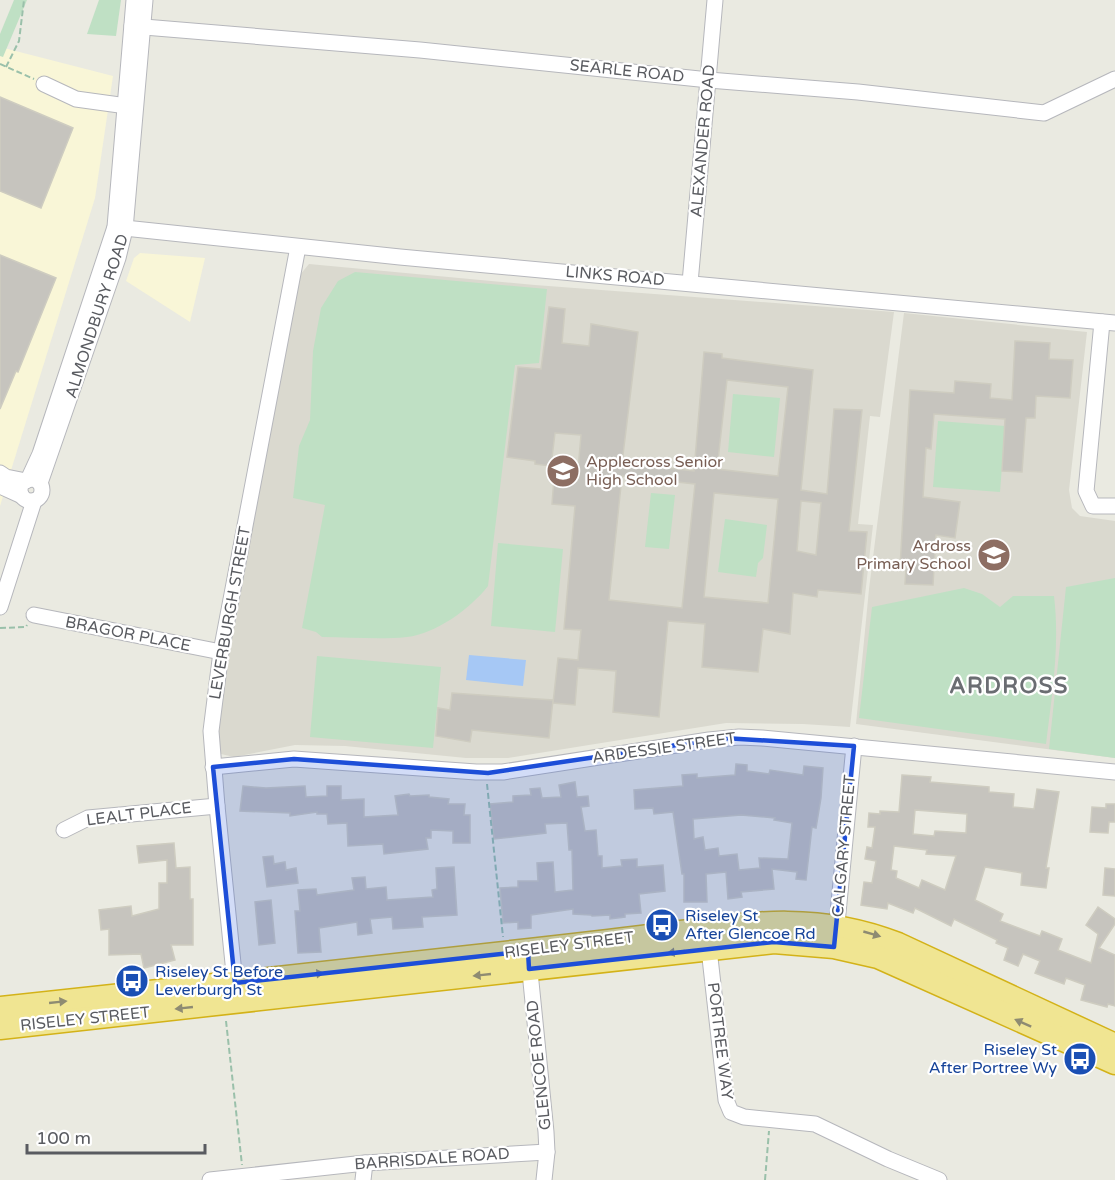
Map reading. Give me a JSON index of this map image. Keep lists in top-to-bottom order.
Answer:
{
  "streets": {
    "highway": ["RISELEY STREET"],
    "street": [
      "SEARLE ROAD",
      "ALEXANDER ROAD",
      "LINKS ROAD",
      "ALMONDBURY ROAD",
      "LEVERBURGH STREET",
      "BRAGOR PLACE",
      "ARDESSIE STREET",
      "LEALT PLACE",
      "CALGARY STREET",
      "PORTREE WAY",
      "GLENCOE ROAD",
      "BARRISDALE ROAD"
    ]
  },
  "crossings": [
    ["SEARLE ROAD", "ALEXANDER ROAD"],
    ["SEARLE ROAD", "ALMONDBURY ROAD"],
    ["ALEXANDER ROAD", "LINKS ROAD"],
    ["LINKS ROAD", "ALMONDBURY ROAD"],
    ["LINKS ROAD", "LEVERBURGH STREET"],
    ["LEVERBURGH STREET", "BRAGOR PLACE"],
    ["LEVERBURGH STREET", "ARDESSIE STREET"],
    ["LEVERBURGH STREET", "LEALT PLACE"],
    ["LEVERBURGH STREET", "RISELEY STREET"],
    ["ARDESSIE STREET", "CALGARY STREET"],
    ["CALGARY STREET", "RISELEY STREET"],
    ["RISELEY STREET", "PORTREE WAY"],
    ["RISELEY STREET", "GLENCOE ROAD"],
    ["GLENCOE ROAD", "BARRISDALE ROAD"]
  ],
  "districts": ["ARDROSS"],
  "places": {
    "school or university": ["Applecross Senior High School", "Ardross Primary School"],
    "bus stop": ["Riseley St After Glencoe Rd", "Riseley St Before Leverburgh St", "Riseley St After Portree Wy"]
  },
  "scale_bar": "100 m"
}
